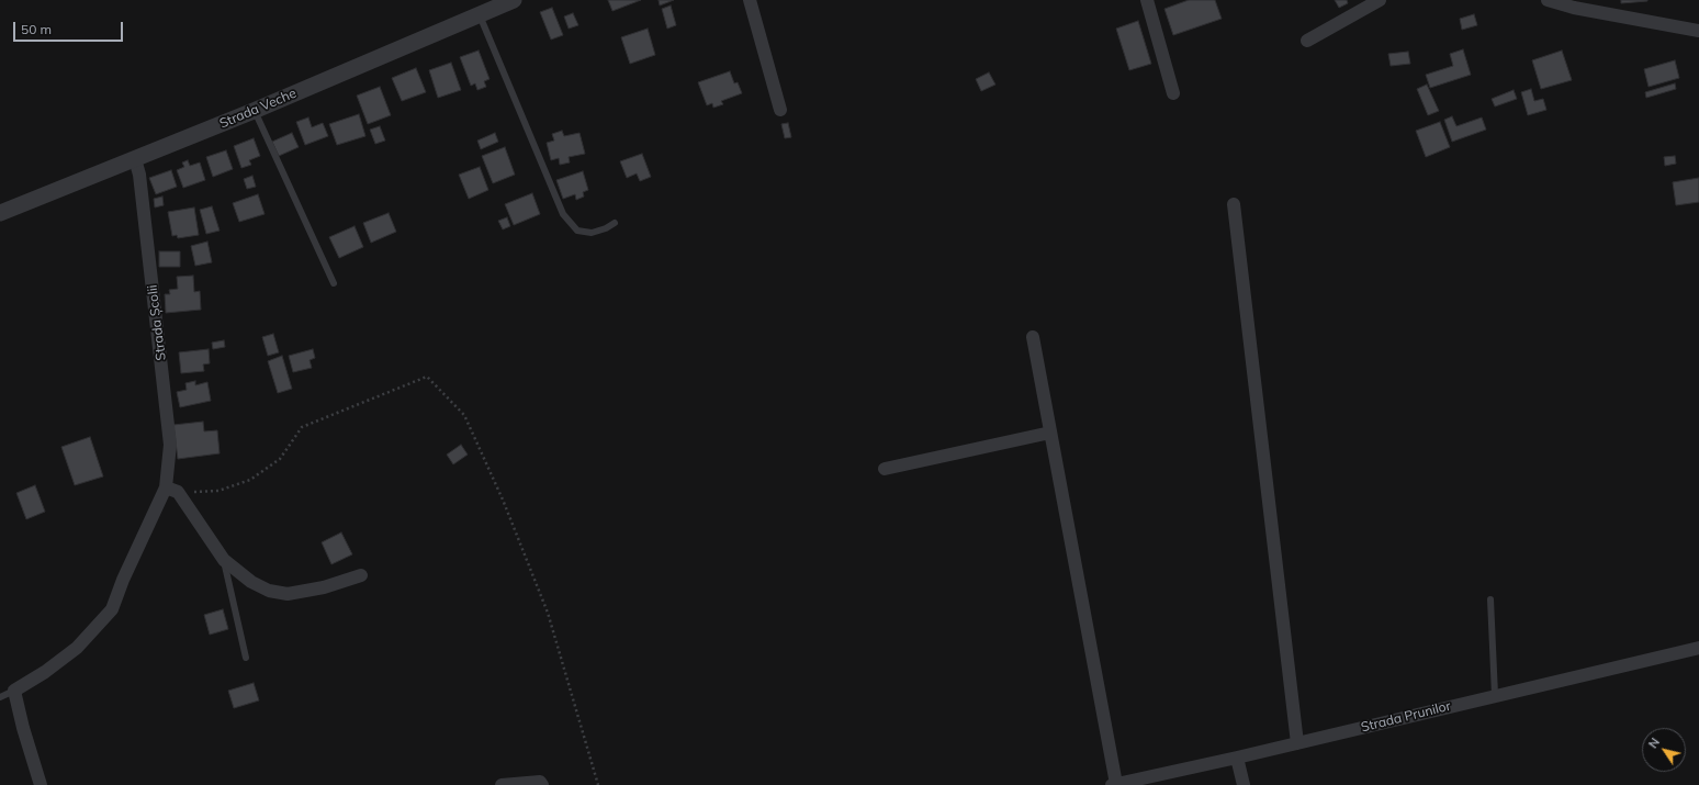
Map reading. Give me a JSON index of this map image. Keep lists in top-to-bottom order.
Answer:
{
  "streets": {
    "street": ["Strada Veche", "Strada Școlii", "Strada Prunilor"]
  },
  "crossings": [
    ["Strada Veche", "Strada Școlii"]
  ],
  "scale_bar": "50 m",
  "north": "top left"
}
